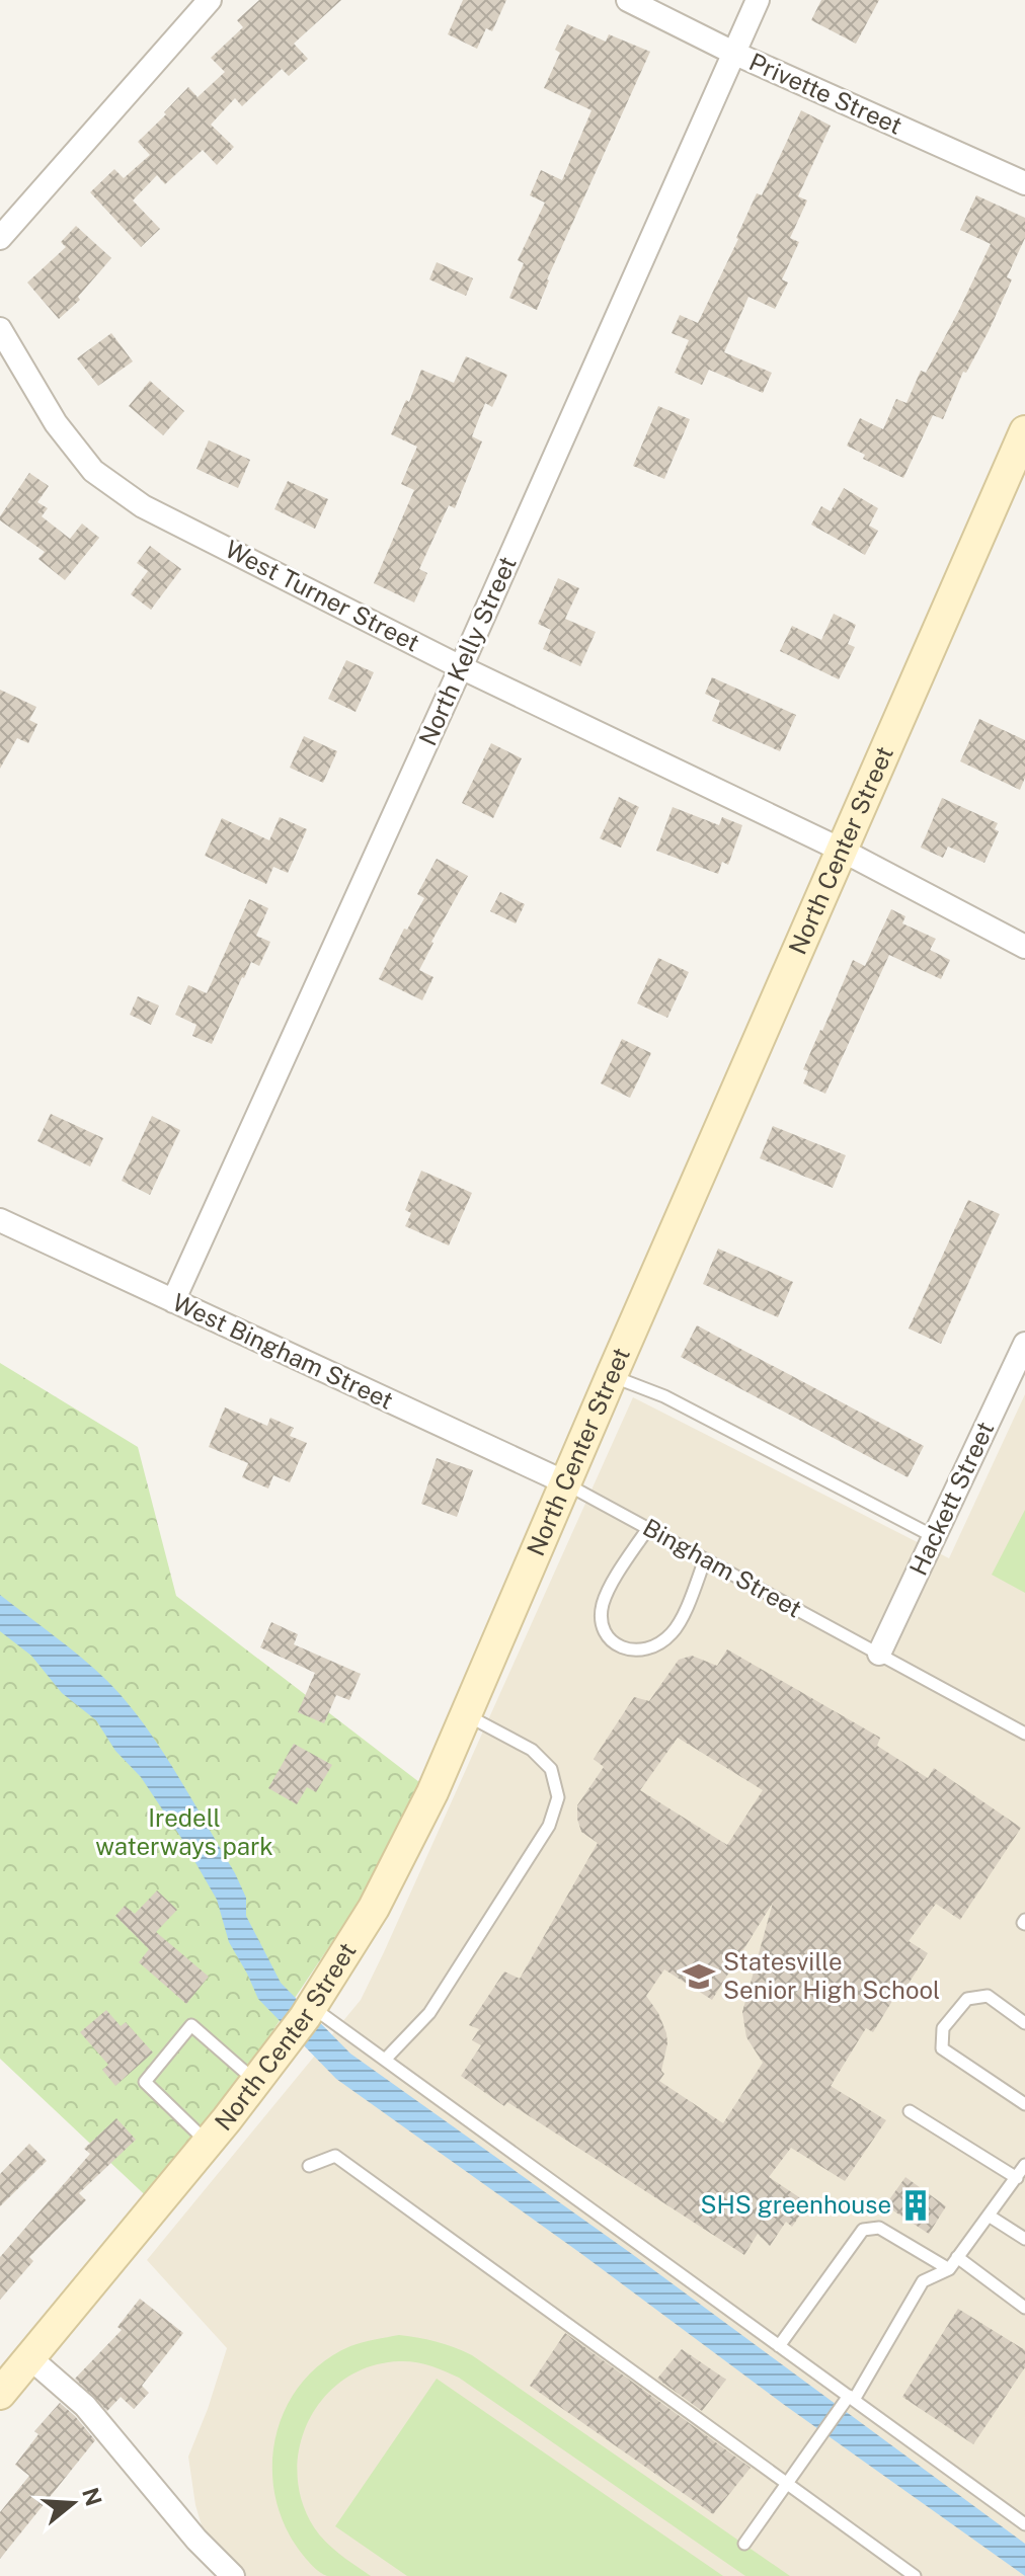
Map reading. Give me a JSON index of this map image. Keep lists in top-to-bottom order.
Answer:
{
  "streets": {
    "main road": ["North Center Street"],
    "street": [
      "Privette Street",
      "West Turner Street",
      "North Kelly Street",
      "West Bingham Street",
      "Hackett Street"
    ],
    "lane": ["Bingham Street"]
  },
  "crossings": [
    ["Privette Street", "North Kelly Street"],
    ["West Turner Street", "North Kelly Street"],
    ["West Turner Street", "North Center Street"],
    ["North Kelly Street", "West Bingham Street"],
    ["North Center Street", "West Bingham Street"],
    ["North Center Street", "Bingham Street"],
    ["West Bingham Street", "Bingham Street"],
    ["Hackett Street", "Bingham Street"]
  ],
  "parks": ["Iredell waterways park"],
  "places": {
    "school or university": ["Statesville Senior High School"],
    "building": ["SHS greenhouse"]
  },
  "north": "right"
}
